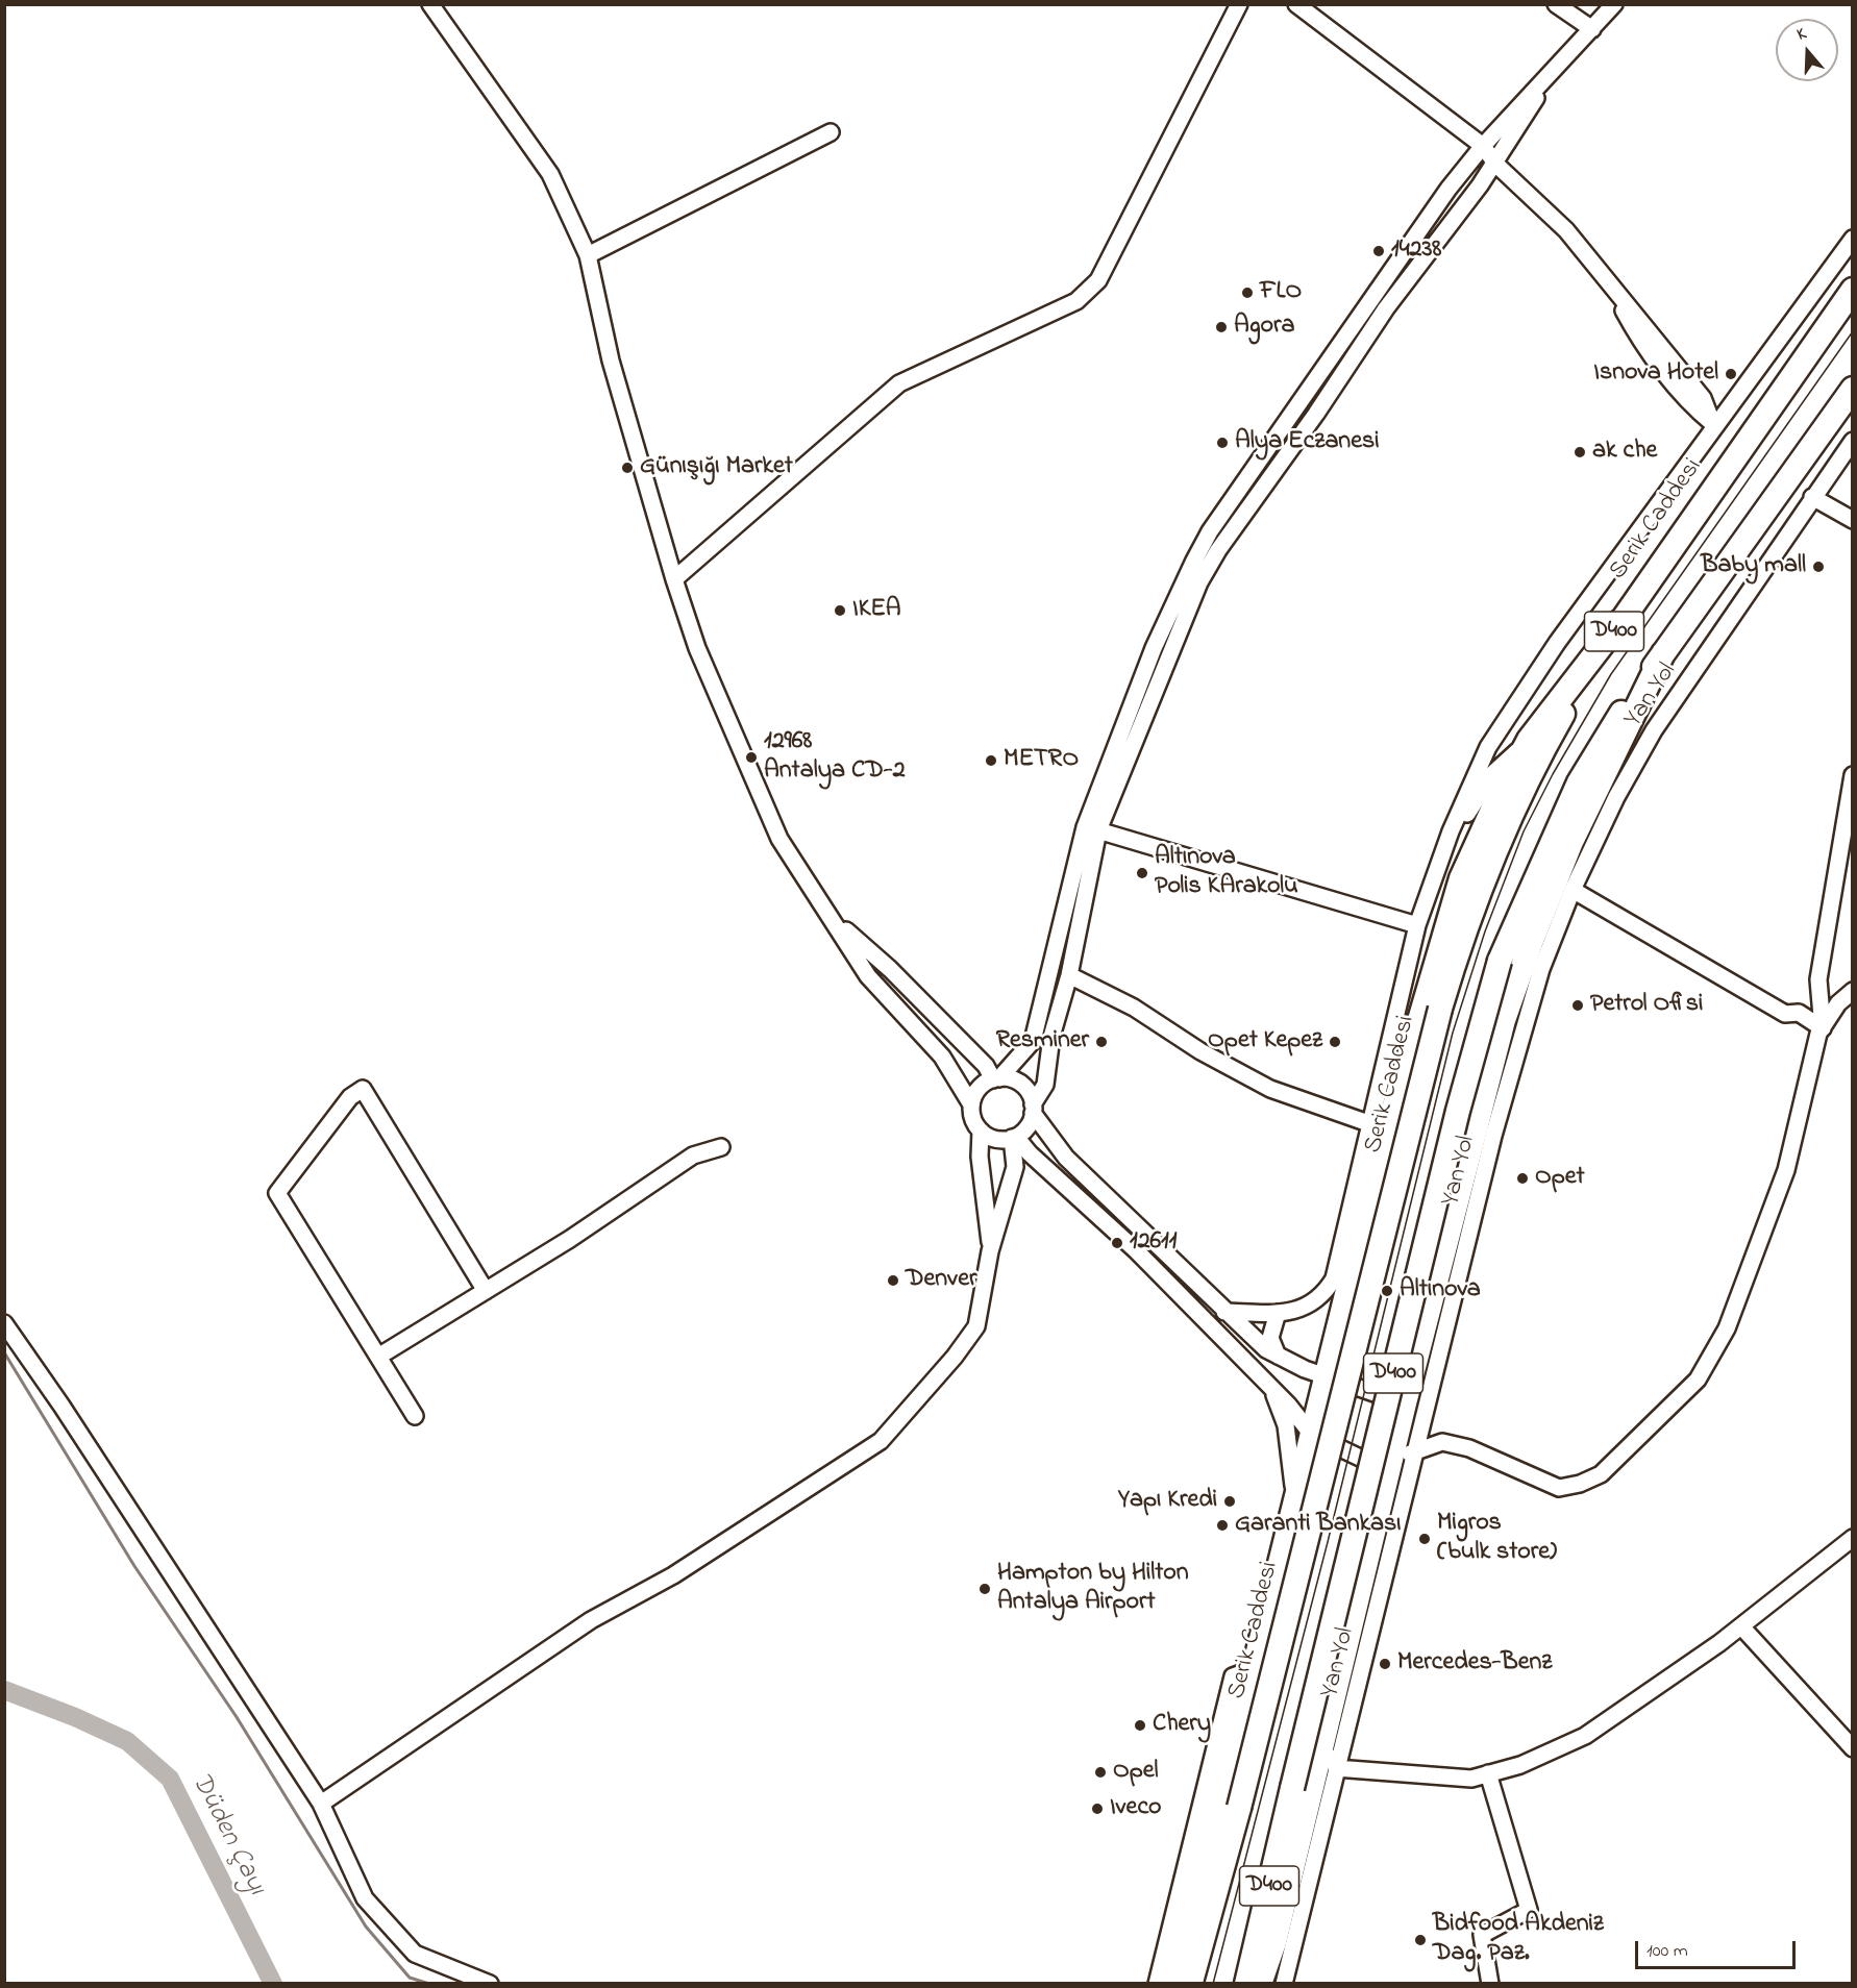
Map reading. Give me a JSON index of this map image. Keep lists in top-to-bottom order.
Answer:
{
  "streets": {
    "highway": ["Serik Caddesi", "D400"],
    "street": ["Yan Yol"]
  },
  "water": ["Düden Çayı"],
  "places": [
    "14238",
    "FLO",
    "Agora",
    "Isnova Hotel",
    "Alya Eczanesi",
    "ak che",
    "Günışığı Market",
    "Baby mall",
    "IKEA",
    "12968 Antalya CD-2",
    "METRO",
    "Altınova Polis KArakolu",
    "Petrol Ofisi",
    "Resminer",
    "Opet Kepez",
    "Opet",
    "12611",
    "Denver",
    "Altınova",
    "Yapı Kredi",
    "Garanti Bankası",
    "Migros (bulk store)",
    "Hampton by Hilton Antalya Airport",
    "Mercedes-Benz",
    "Chery",
    "Opel",
    "Iveco",
    "Bidfood Akdeniz Dag. Paz."
  ],
  "scale_bar": "100 m",
  "north": "top"
}
